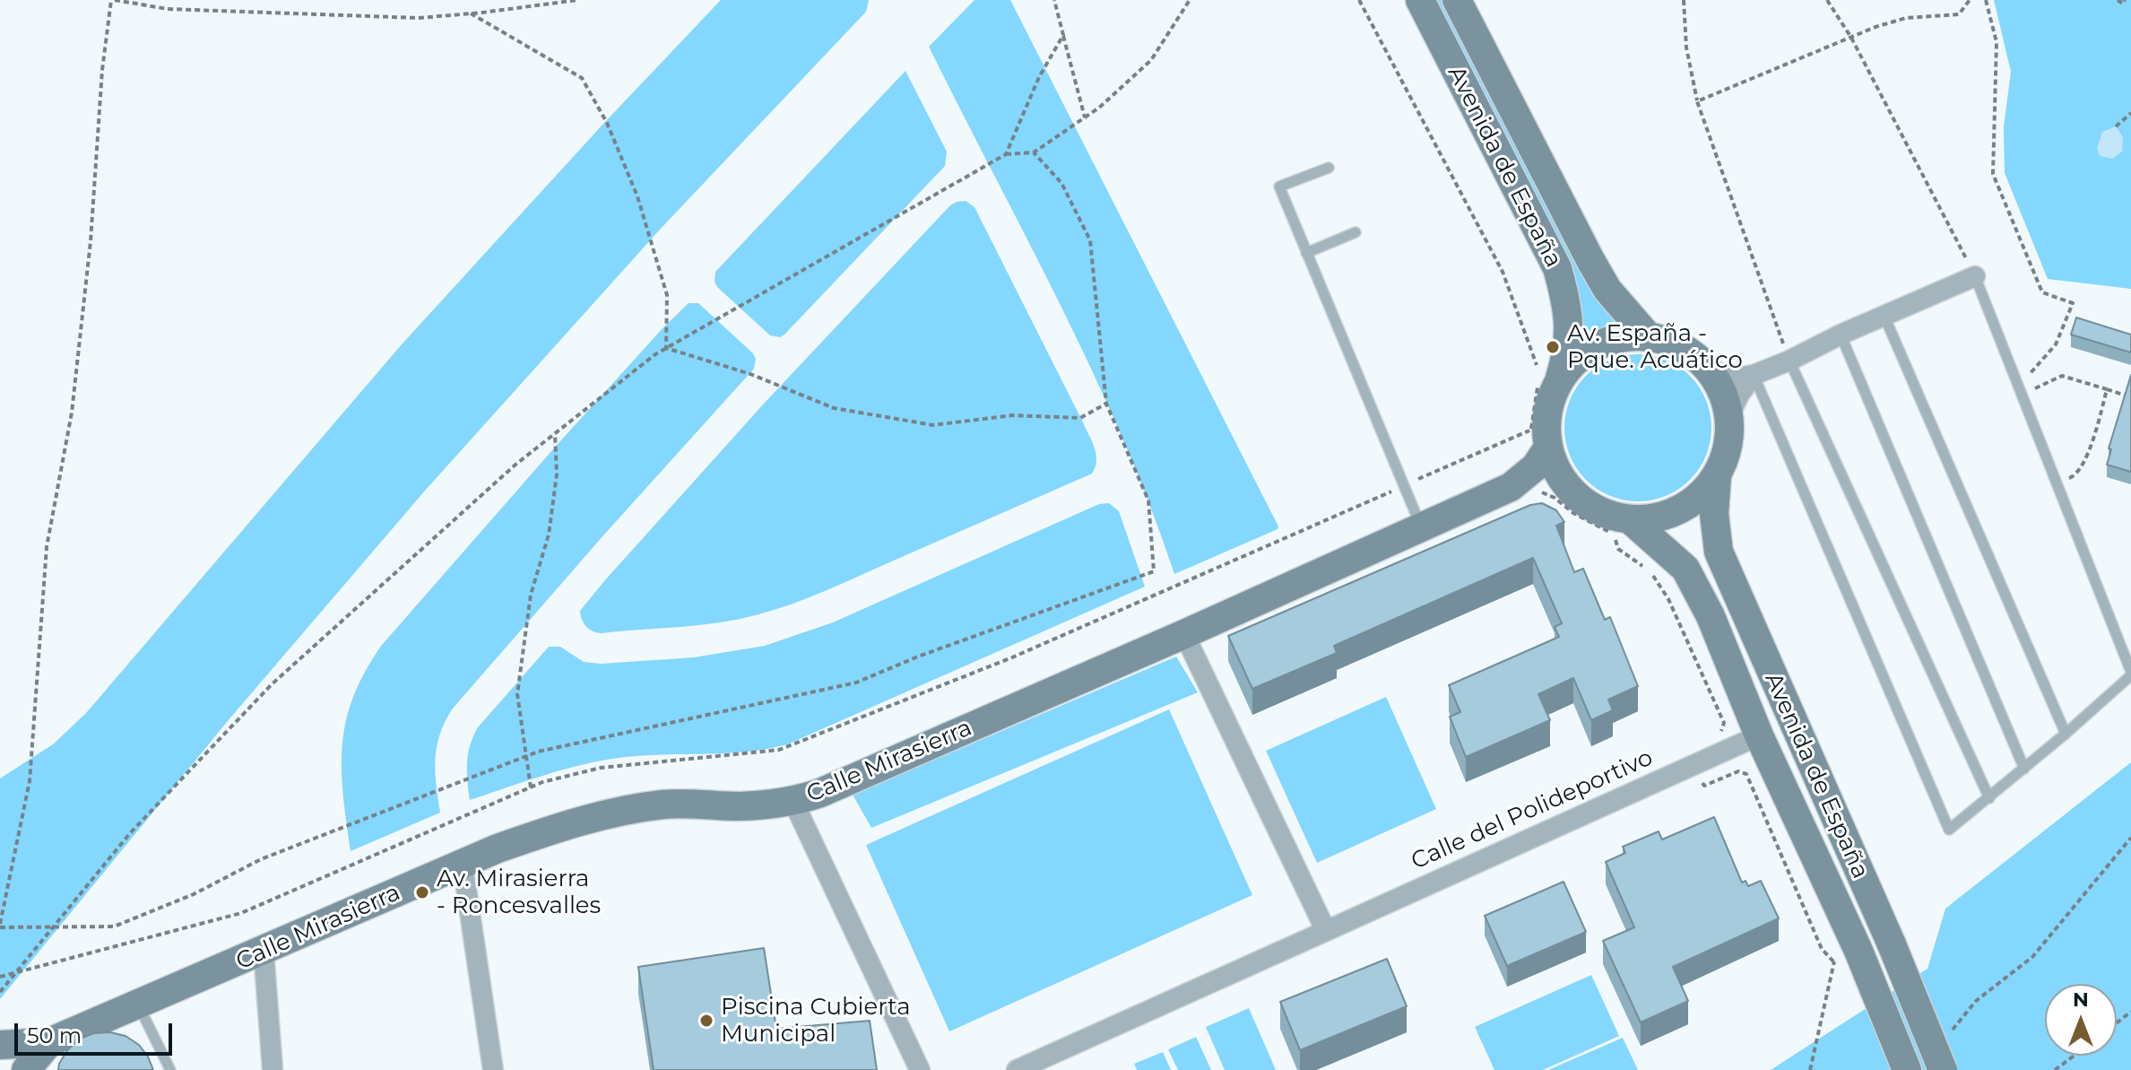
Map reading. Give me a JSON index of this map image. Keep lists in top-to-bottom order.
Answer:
{
  "streets": {
    "main road": ["Avenida de España", "Calle Mirasierra"],
    "street": ["Calle del Polideportivo"]
  },
  "crossings": [
    ["Avenida de España", "Calle Mirasierra"],
    ["Avenida de España", "Calle del Polideportivo"]
  ],
  "places": ["Av. España - Pque. Acuático", "Av. Mirasierra - Roncesvalles", "Piscina Cubierta Municipal"],
  "scale_bar": "50 m",
  "north": "top"
}
